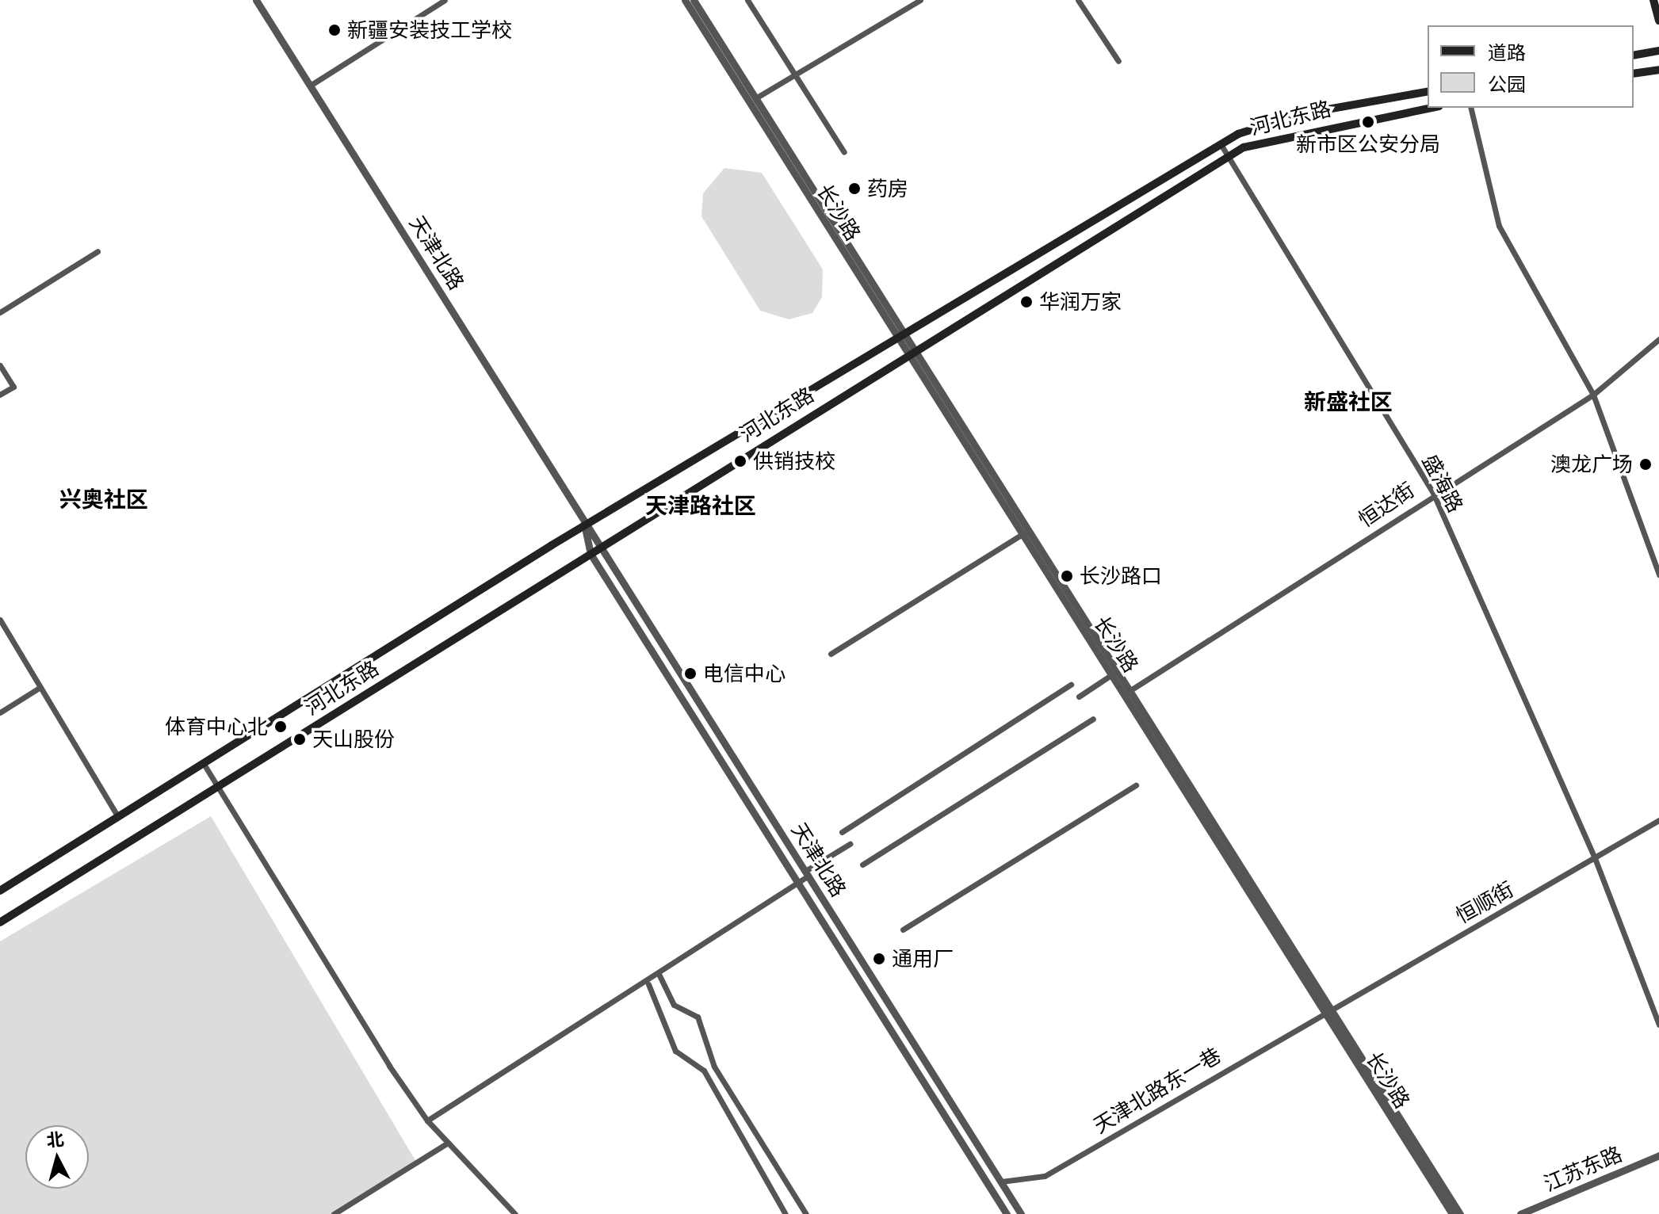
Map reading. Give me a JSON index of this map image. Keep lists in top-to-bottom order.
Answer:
{
  "streets": {
    "main road": ["河北东路"],
    "street": [
      "长沙路",
      "天津北路",
      "盛海路",
      "恒达街",
      "恒顺街",
      "天津北路东一巷",
      "江苏东路"
    ]
  },
  "crossings": [
    ["河北东路", "长沙路"],
    ["河北东路", "天津北路"],
    ["河北东路", "盛海路"],
    ["长沙路", "恒达街"],
    ["长沙路", "恒顺街"],
    ["长沙路", "天津北路东一巷"],
    ["天津北路", "天津北路东一巷"],
    ["盛海路", "恒达街"],
    ["盛海路", "恒顺街"],
    ["恒顺街", "天津北路东一巷"]
  ],
  "districts": ["新盛社区", "兴奥社区", "天津路社区"],
  "places": [
    "新疆安装技工学校",
    "新市区公安分局",
    "药房",
    "华润万家",
    "供销技校",
    "澳龙广场",
    "长沙路口",
    "电信中心",
    "体育中心北",
    "天山股份",
    "通用厂"
  ],
  "legend": ["道路", "公园"],
  "north": "top"
}
